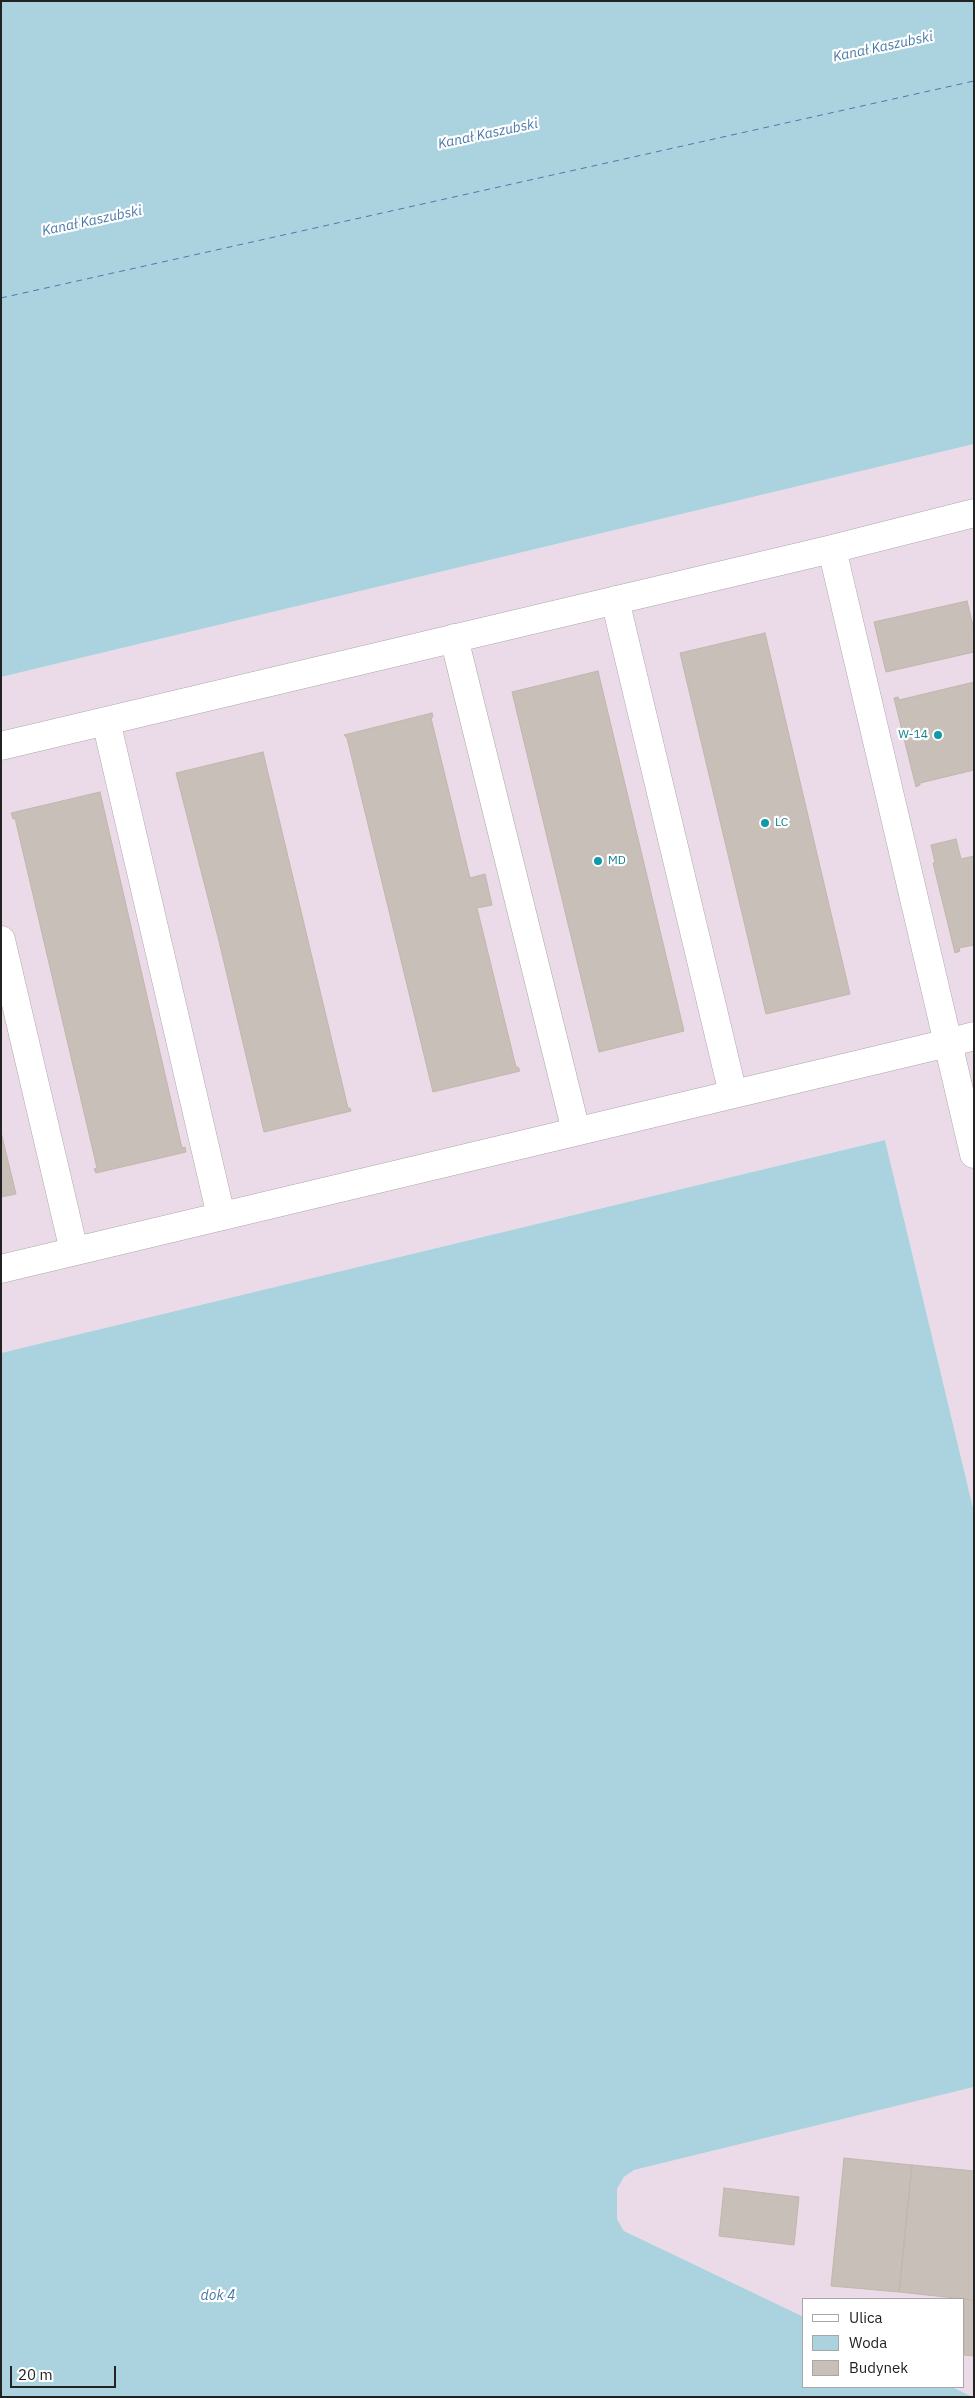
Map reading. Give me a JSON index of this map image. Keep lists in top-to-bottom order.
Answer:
{
  "water": ["Kanał Kaszubski", "dok 4"],
  "places": ["W-14", "LC", "MD"],
  "legend": ["Ulica", "Woda", "Budynek"],
  "scale_bar": "20 m"
}
